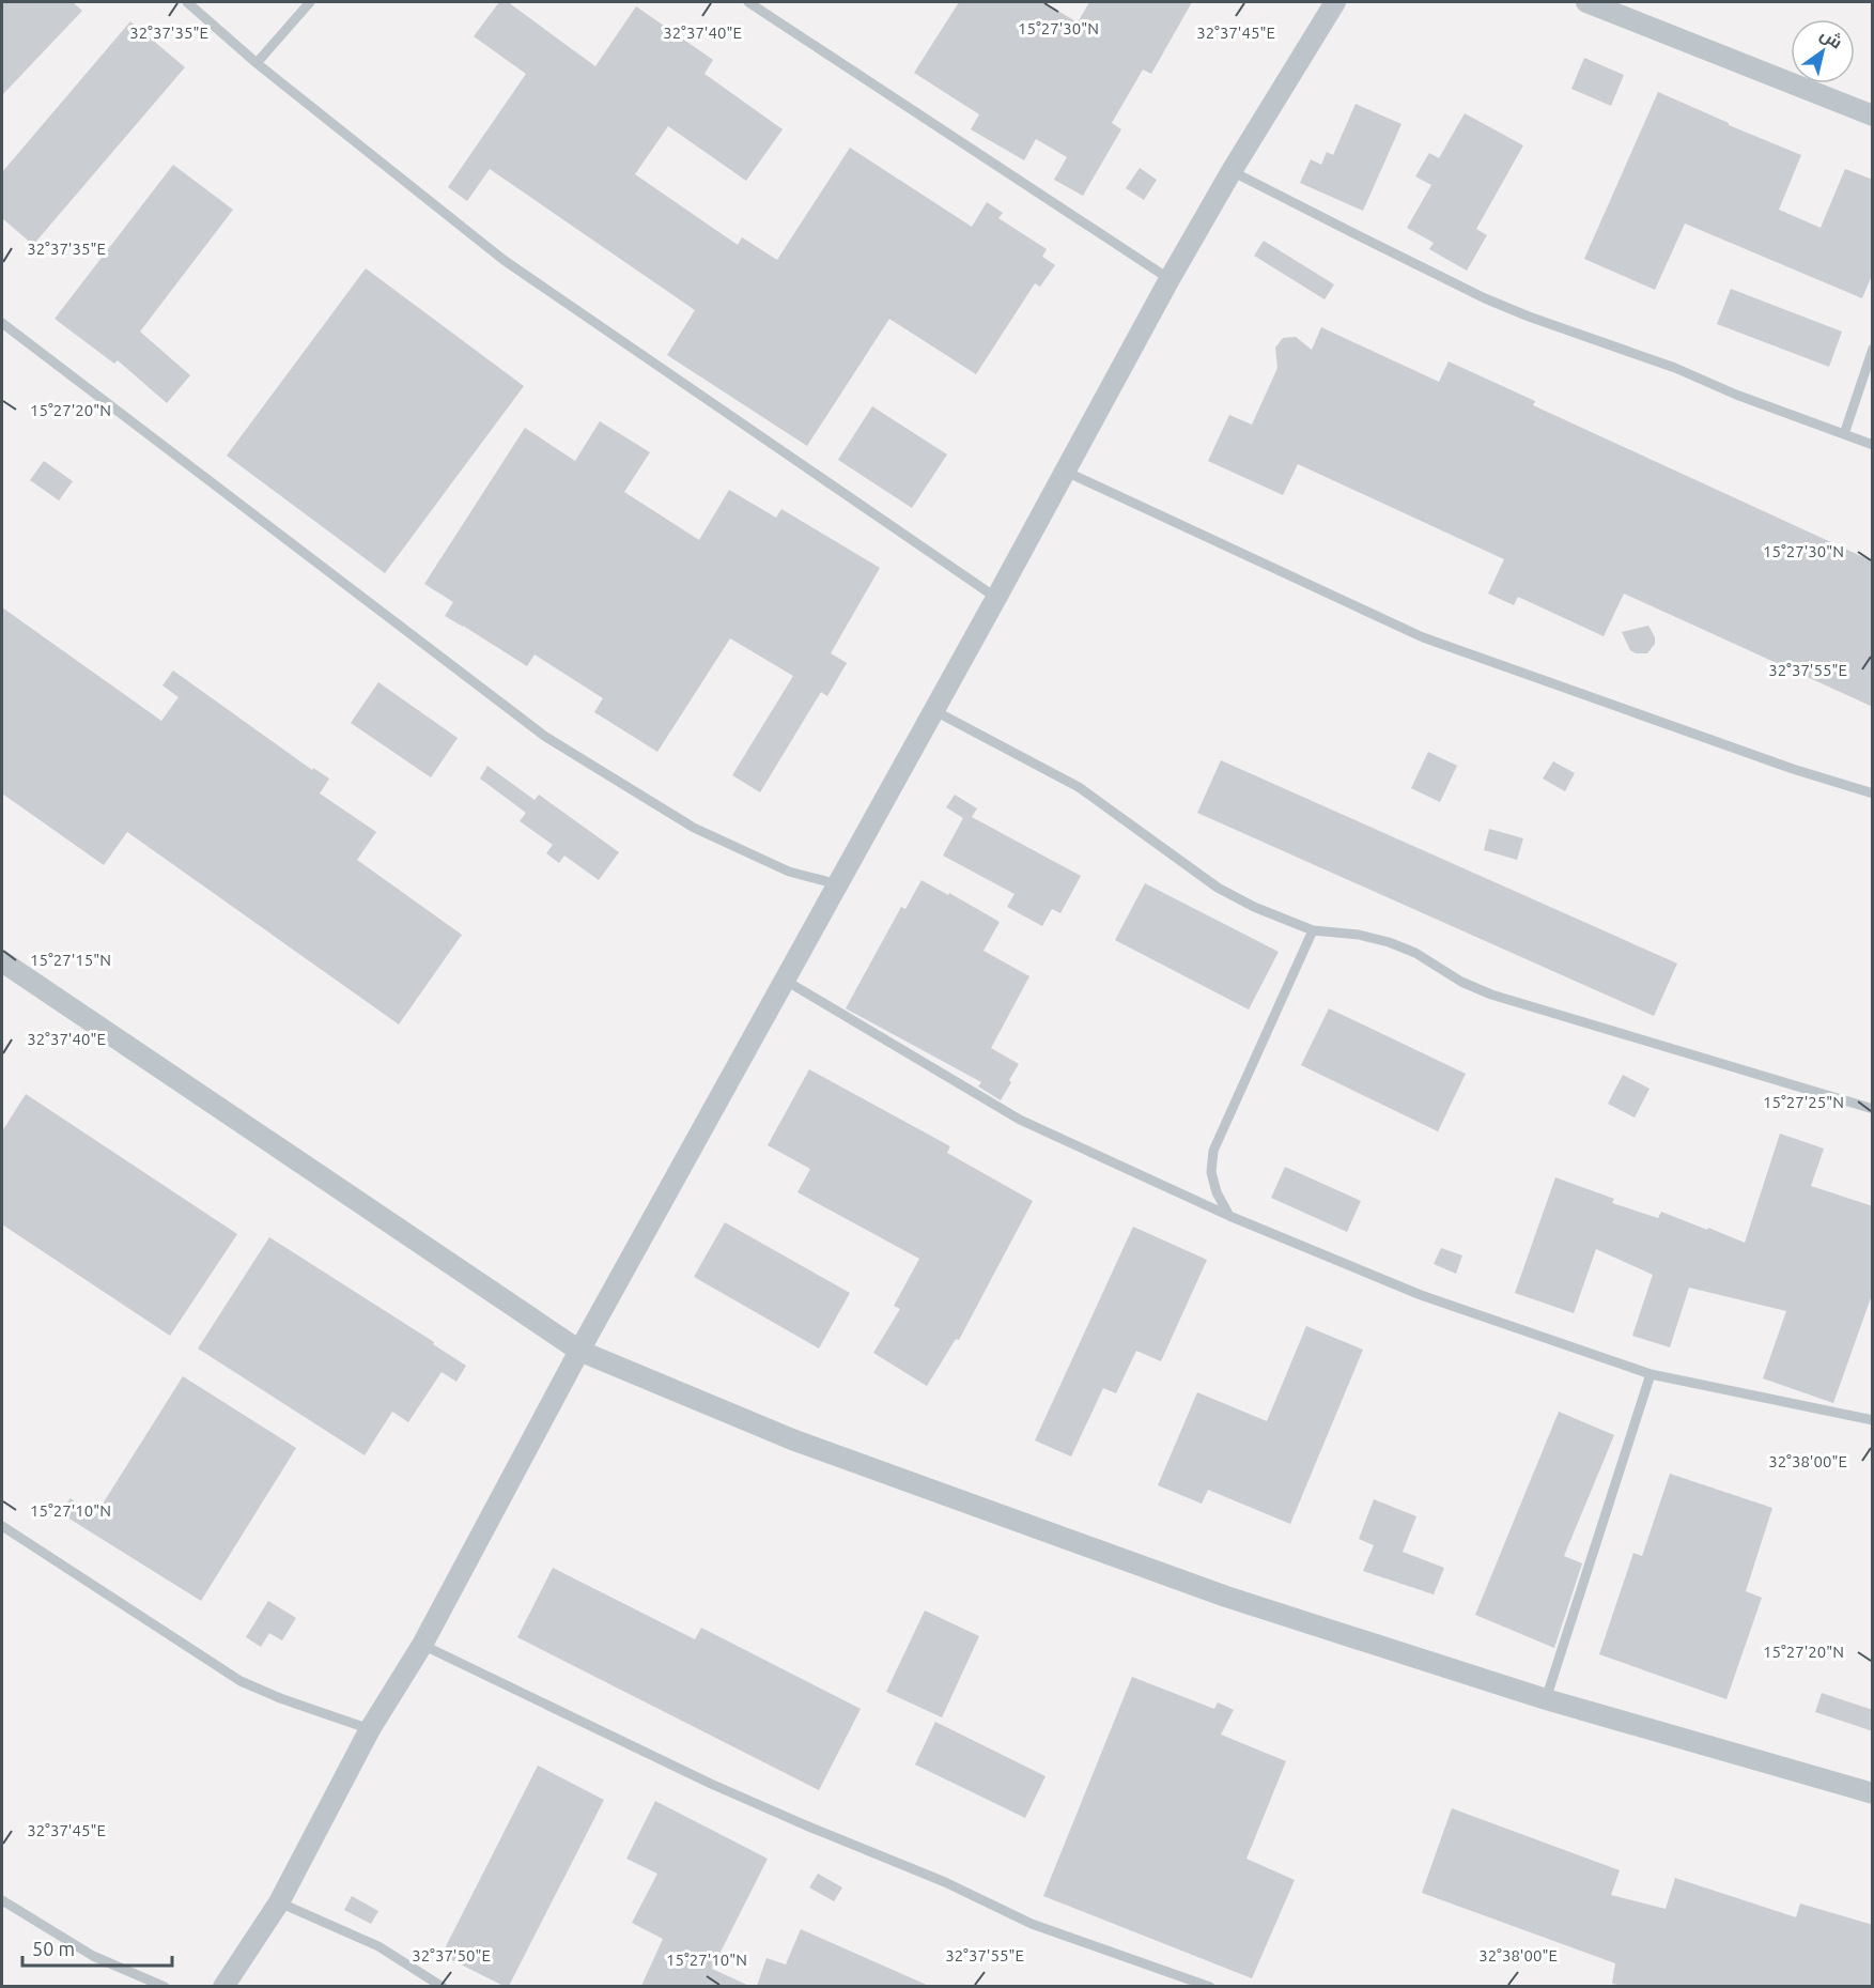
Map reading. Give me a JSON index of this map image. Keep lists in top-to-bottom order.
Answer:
{
  "scale_bar": "50 m",
  "north": "top right",
  "coordinates": [
    "15°27'30\"N",
    "32°37'35\"E",
    "32°37'40\"E",
    "32°37'45\"E",
    "15°27'20\"N",
    "32°37'55\"E",
    "15°27'15\"N",
    "15°27'25\"N",
    "32°38'00\"E",
    "15°27'10\"N",
    "32°37'50\"E"
  ]
}
